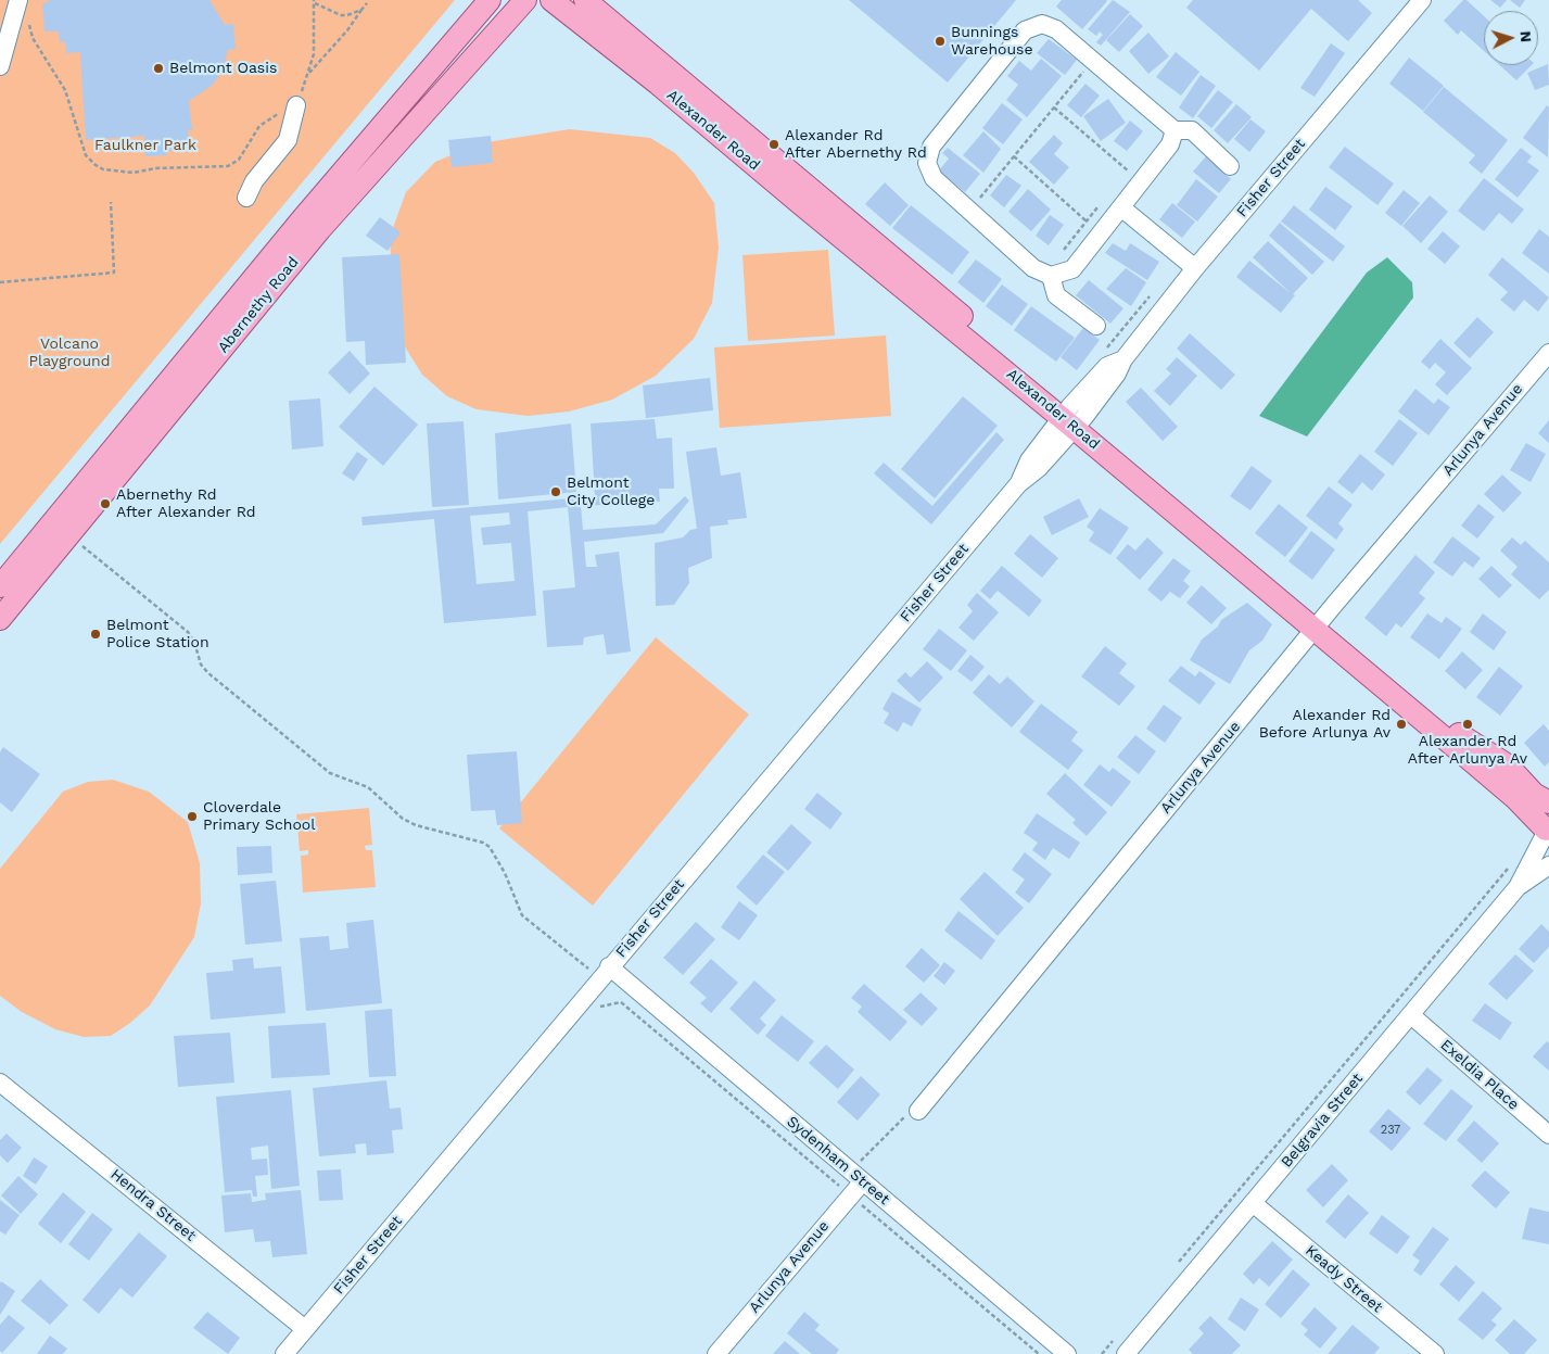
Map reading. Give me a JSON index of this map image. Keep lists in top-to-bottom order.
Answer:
{
  "streets": {
    "main road": ["Alexander Road", "Abernethy Road"],
    "street": [
      "Fisher Street",
      "Arlunya Avenue",
      "Exeldia Place",
      "Belgravia Street",
      "Sydenham Street",
      "Hendra Street",
      "Keady Street"
    ]
  },
  "crossings": [
    ["Alexander Road", "Fisher Street"],
    ["Alexander Road", "Arlunya Avenue"],
    ["Alexander Road", "Belgravia Street"],
    ["Fisher Street", "Sydenham Street"],
    ["Fisher Street", "Hendra Street"],
    ["Arlunya Avenue", "Sydenham Street"],
    ["Exeldia Place", "Belgravia Street"],
    ["Belgravia Street", "Keady Street"]
  ],
  "parks": ["Faulkner Park", "Volcano Playground"],
  "places": [
    "Bunnings Warehouse",
    "Belmont Oasis",
    "Alexander Rd After Abernethy Rd",
    "Belmont City College",
    "Abernethy Rd After Alexander Rd",
    "Belmont Police Station",
    "Alexander Rd Before Arlunya Av",
    "Alexander Rd After Arlunya Av",
    "Cloverdale Primary School"
  ],
  "house_numbers": ["237"],
  "north": "right"
}
